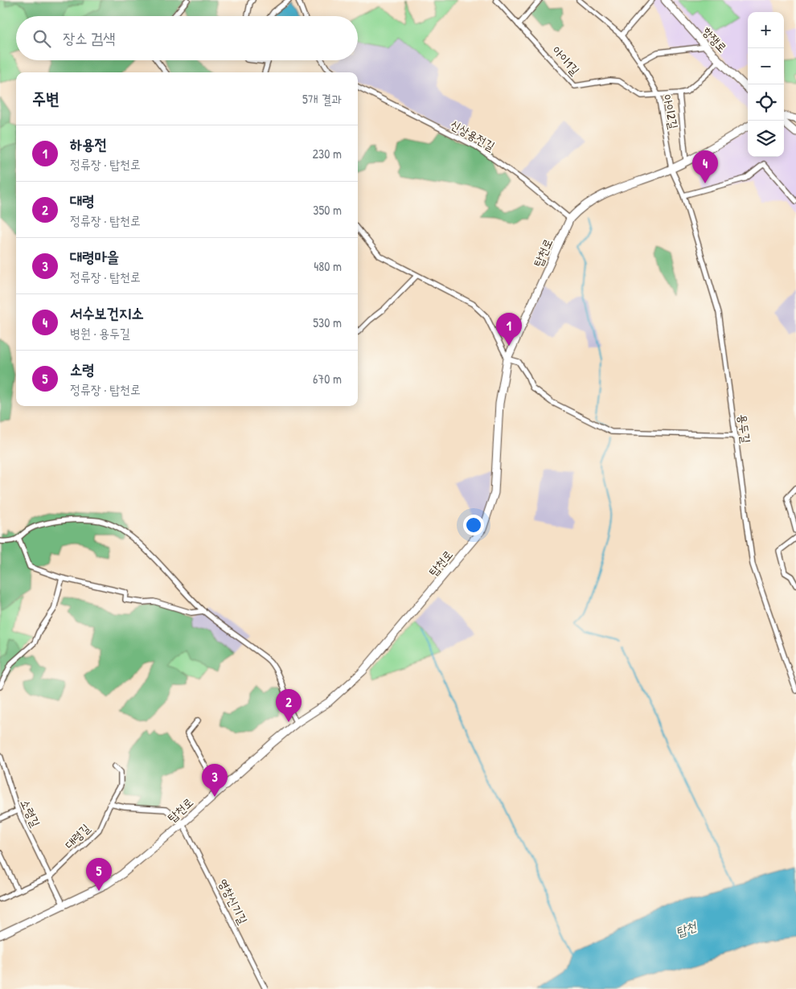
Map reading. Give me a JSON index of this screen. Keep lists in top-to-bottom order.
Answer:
{
  "streets": {
    "main road": ["항쟁로", "탑천로"],
    "street": [
      "아이1길",
      "아이2길",
      "신상용전길",
      "용두길",
      "소령길",
      "대령길",
      "영창신기길"
    ]
  },
  "crossings": [
    ["항쟁로", "아이1길"],
    ["아이1길", "아이2길"],
    ["아이2길", "탑천로"],
    ["아이2길", "용두길"],
    ["신상용전길", "탑천로"],
    ["탑천로", "용두길"],
    ["탑천로", "소령길"],
    ["탑천로", "영창신기길"],
    ["소령길", "대령길"]
  ],
  "water": ["탑천"],
  "page": {
    "map_buttons": ["+", "−"],
    "search": "장소 검색",
    "heading": ["주변", "5개 결과"],
    "list": [
      {
        "mark": "1",
        "name": "하용전",
        "note": "정류장 · 탑천로",
        "value": "230 m"
      },
      {
        "mark": "2",
        "name": "대령",
        "note": "정류장 · 탑천로",
        "value": "350 m"
      },
      {
        "mark": "3",
        "name": "대령마을",
        "note": "정류장 · 탑천로",
        "value": "480 m"
      },
      {
        "mark": "4",
        "name": "서수보건지소",
        "note": "병원 · 용두길",
        "value": "530 m"
      },
      {
        "mark": "5",
        "name": "소령",
        "note": "정류장 · 탑천로",
        "value": "670 m"
      }
    ],
    "pins": [
      "4",
      "1",
      "2",
      "3",
      "5"
    ]
  }
}
